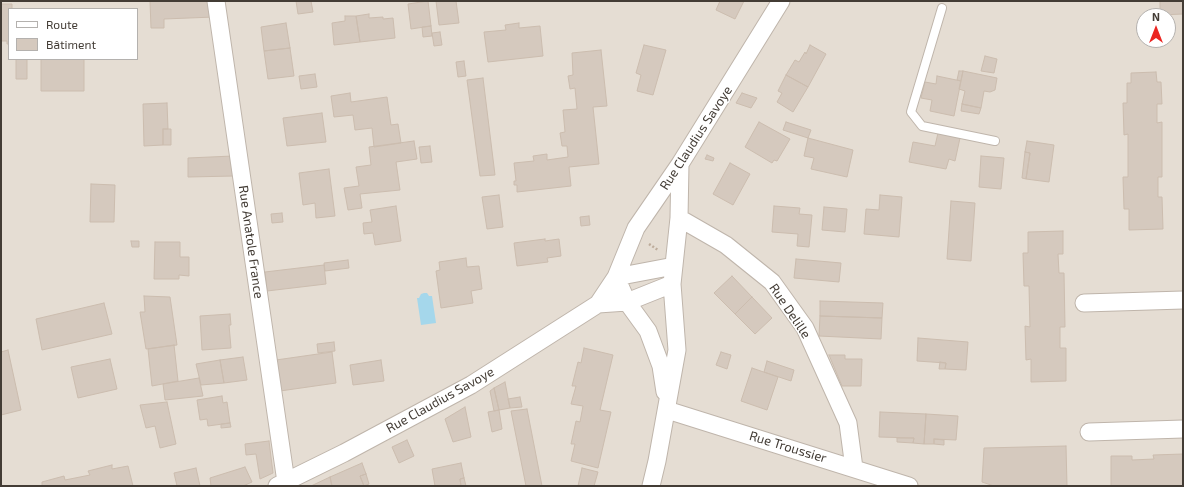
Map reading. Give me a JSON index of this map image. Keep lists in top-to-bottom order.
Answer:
{
  "streets": {
    "street": [
      "Rue Claudius Savoye",
      "Rue Anatole France",
      "Rue Delille",
      "Rue Troussier"
    ]
  },
  "crossings": [
    ["Rue Claudius Savoye", "Rue Anatole France"],
    ["Rue Delille", "Rue Troussier"]
  ],
  "legend": ["Route", "Bâtiment"],
  "north": "top"
}
